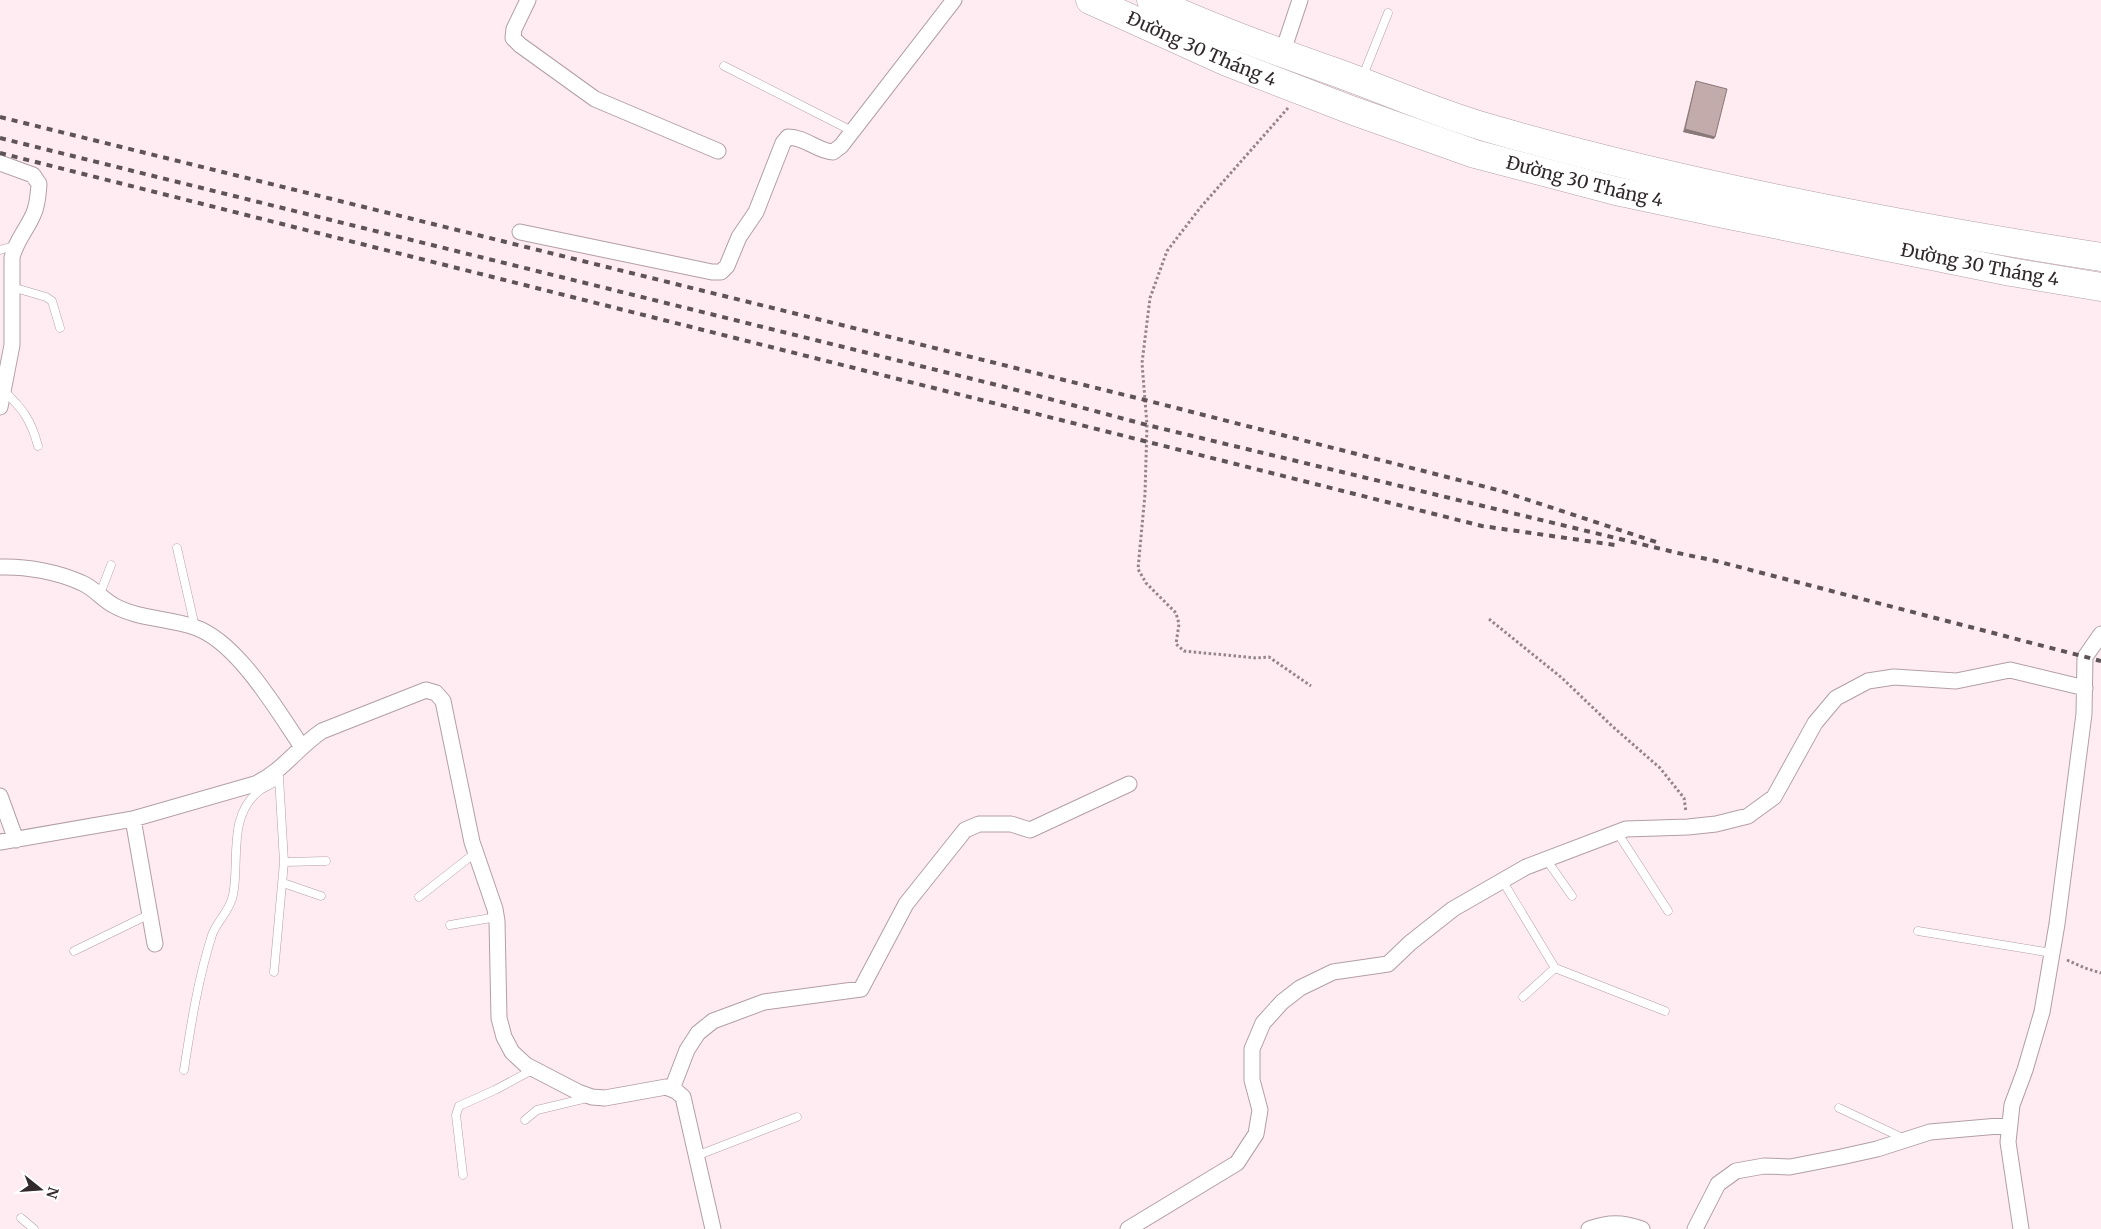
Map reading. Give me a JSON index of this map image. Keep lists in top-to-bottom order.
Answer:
{
  "streets": {
    "highway": ["Đường 30 Tháng 4"]
  },
  "north": "right"
}
